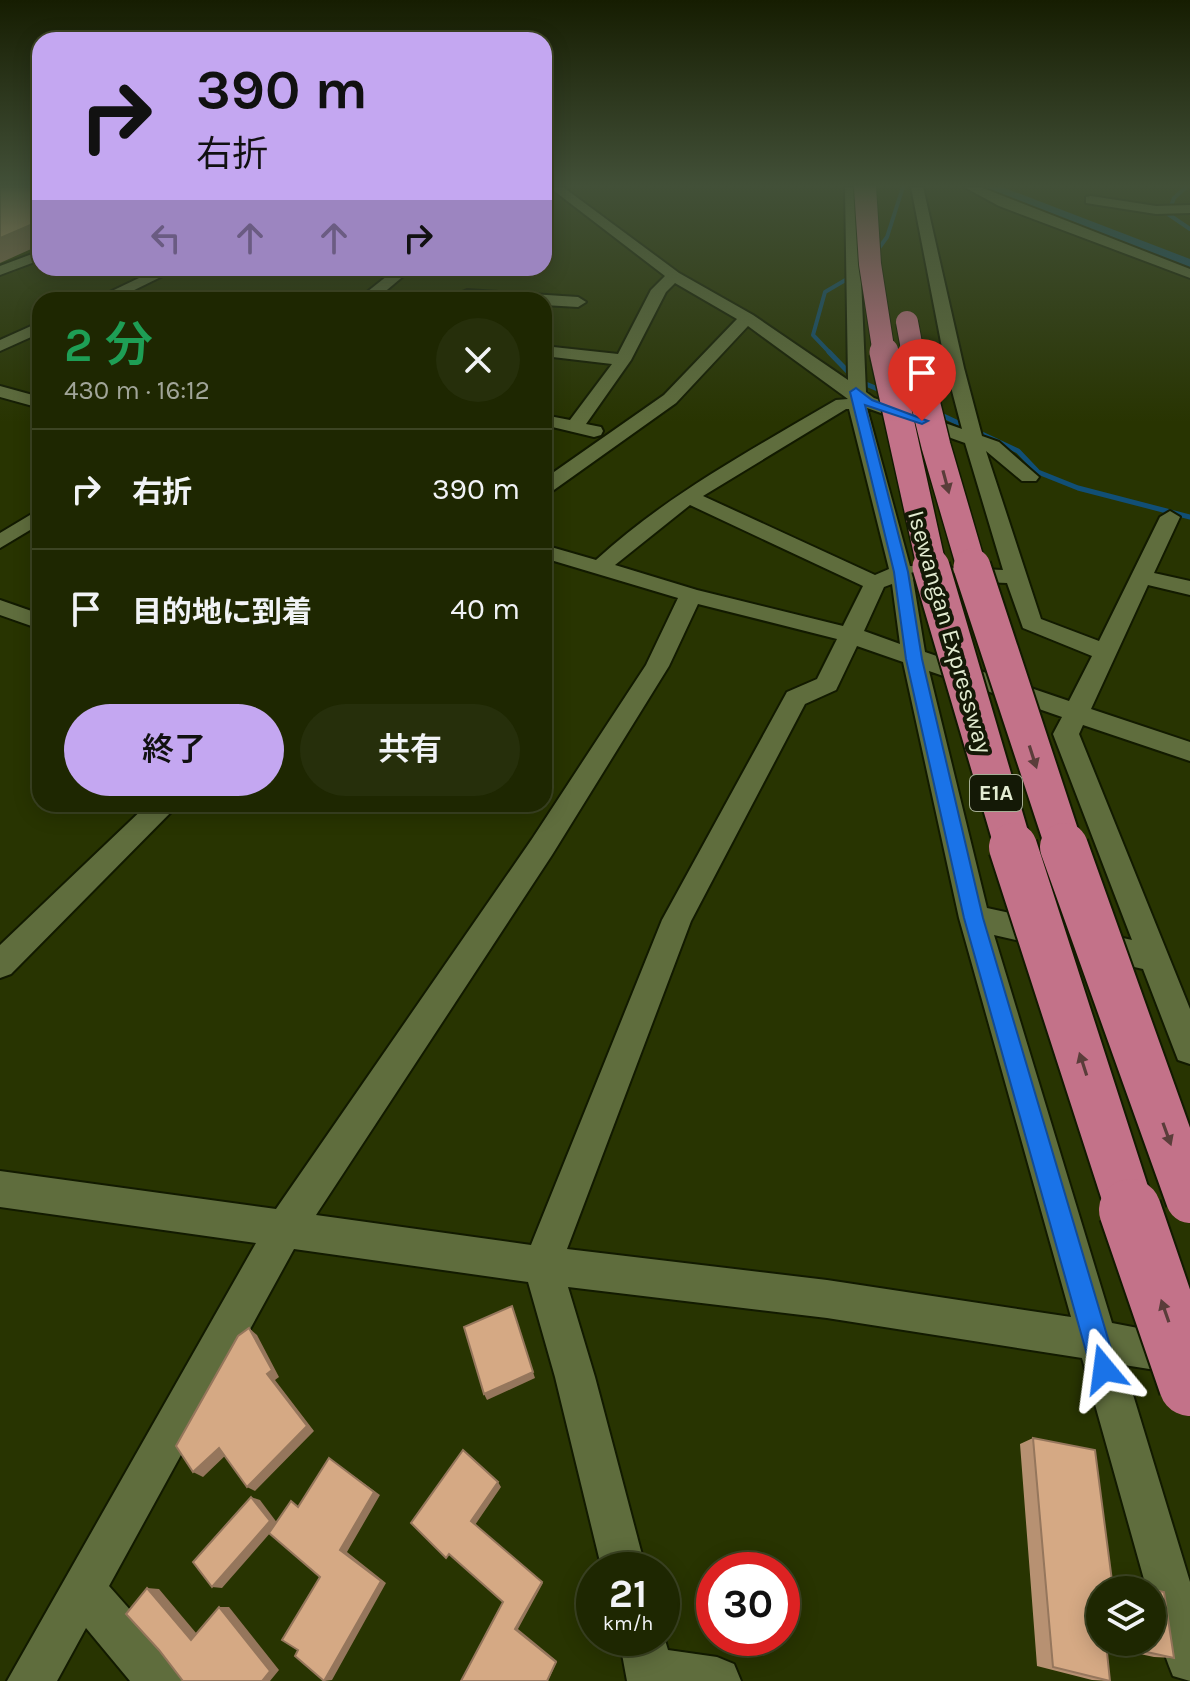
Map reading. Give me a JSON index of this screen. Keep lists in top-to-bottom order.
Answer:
{
  "streets": {
    "highway": ["Isewangan Expressway", "E1A"]
  },
  "page": {
    "turn": ["390 m", "右折"],
    "heading": ["2 分", "430 m · 16:12"],
    "list": [
      {
        "name": "右折",
        "value": "390 m"
      },
      {
        "name": "目的地に到着",
        "value": "40 m"
      }
    ],
    "buttons": ["終了", "共有"],
    "speed": "21 km/h",
    "limit": "30"
  }
}
